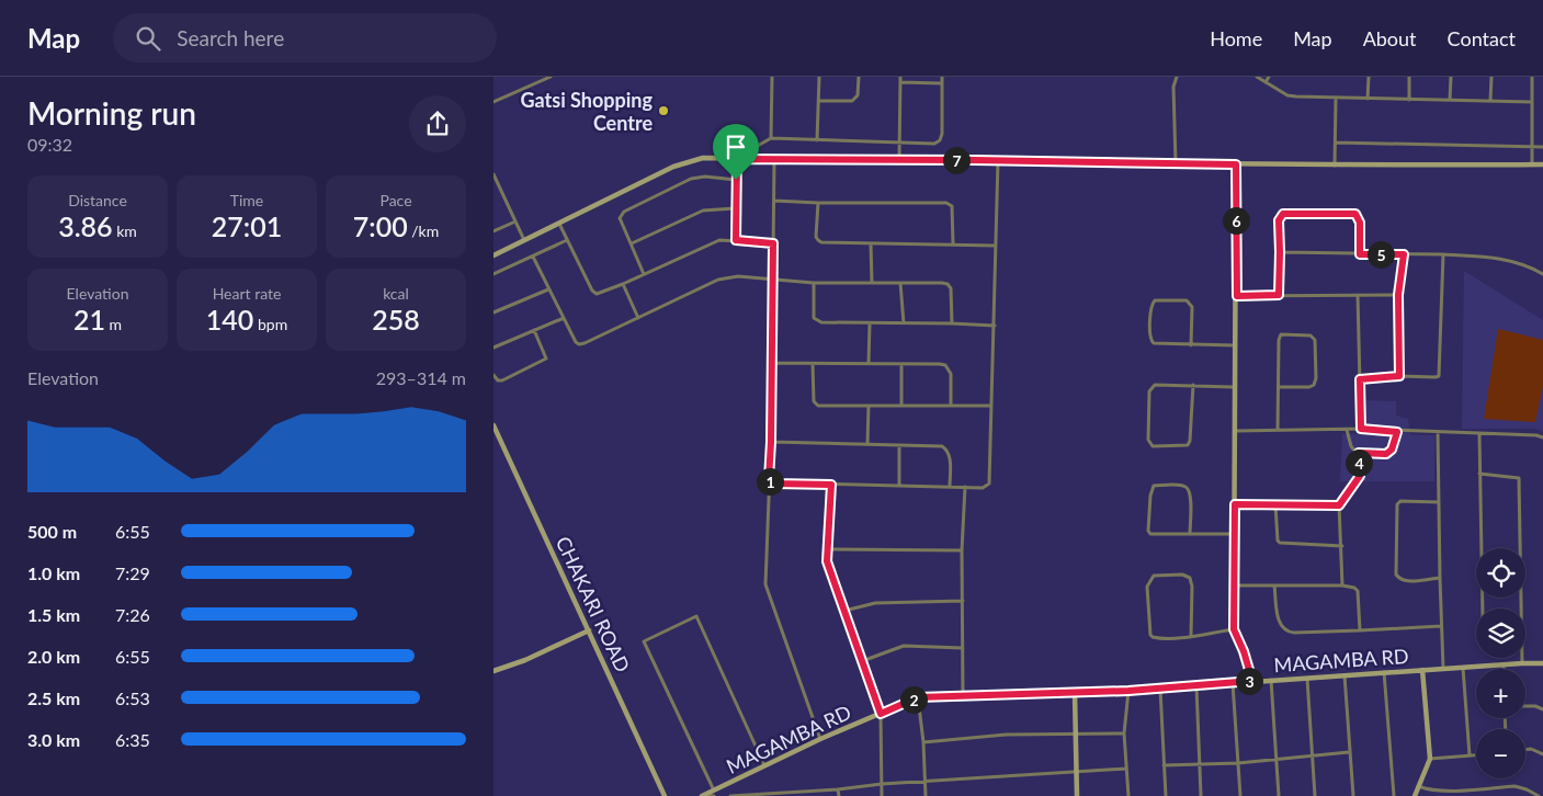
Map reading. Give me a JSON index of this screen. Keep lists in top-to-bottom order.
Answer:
{
  "streets": {
    "street": ["CHAKARI ROAD", "MAGAMBA RD"]
  },
  "places": ["Gatsi Shopping Centre"],
  "page": {
    "header": "Map",
    "search": "Search here",
    "nav": [
      "Home",
      "Map",
      "About",
      "Contact"
    ],
    "heading": ["Morning run", "09:32"],
    "pins": [
      "7",
      "6",
      "5",
      "4",
      "1",
      "3",
      "2"
    ],
    "stats": [
      ["Distance", "3.86 km"],
      ["Time", "27:01"],
      ["Pace", "7:00 /km"],
      ["Elevation", "21 m"],
      ["Heart rate", "140 bpm"],
      ["kcal", "258"]
    ],
    "chart": ["Elevation", "293–314 m"],
    "list": [
      {
        "name": "500 m",
        "note": "6:55"
      },
      {
        "name": "1.0 km",
        "note": "7:29"
      },
      {
        "name": "1.5 km",
        "note": "7:26"
      },
      {
        "name": "2.0 km",
        "note": "6:55"
      },
      {
        "name": "2.5 km",
        "note": "6:53"
      },
      {
        "name": "3.0 km",
        "note": "6:35"
      }
    ],
    "map_buttons": ["+", "−"]
  }
}
